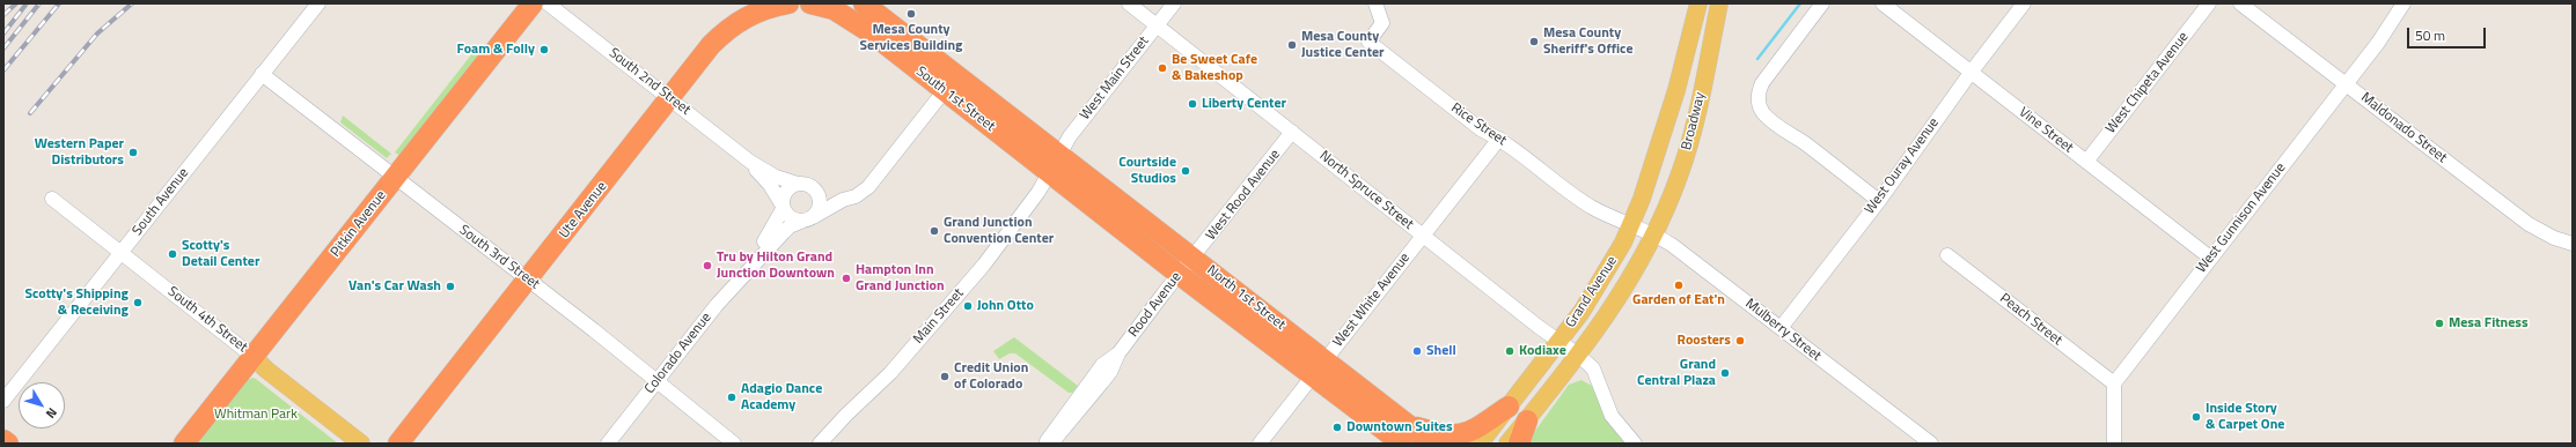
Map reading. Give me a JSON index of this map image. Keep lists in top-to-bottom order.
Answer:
{
  "streets": {
    "highway": [
      "South 1st Street",
      "Ute Avenue",
      "Pitkin Avenue",
      "North 1st Street"
    ],
    "main road": ["Broadway", "Grand Avenue", "South 4th Street"],
    "street": [
      "West Main Street",
      "South 2nd Street",
      "West Chipeta Avenue",
      "Rice Street",
      "Maldonado Street",
      "Vine Street",
      "West Ouray Avenue",
      "North Spruce Street",
      "West Rood Avenue",
      "South Avenue",
      "West Gunnison Avenue",
      "South 3rd Street",
      "West White Avenue",
      "Rood Avenue",
      "Main Street",
      "Peach Street",
      "Mulberry Street",
      "Colorado Avenue"
    ]
  },
  "crossings": [
    ["West Main Street", "South 1st Street"],
    ["West Main Street", "North Spruce Street"],
    ["West Main Street", "North 1st Street"],
    ["West Main Street", "Main Street"],
    ["South 2nd Street", "Ute Avenue"],
    ["South 2nd Street", "Colorado Avenue"],
    ["West Chipeta Avenue", "Vine Street"],
    ["South 1st Street", "North 1st Street"],
    ["South 1st Street", "Main Street"],
    ["South 1st Street", "Colorado Avenue"],
    ["Broadway", "Rice Street"],
    ["Broadway", "North Spruce Street"],
    ["Broadway", "Grand Avenue"],
    ["Broadway", "Mulberry Street"],
    ["Rice Street", "Grand Avenue"],
    ["Rice Street", "West White Avenue"],
    ["Rice Street", "Mulberry Street"],
    ["Maldonado Street", "West Gunnison Avenue"],
    ["Vine Street", "West Ouray Avenue"],
    ["Vine Street", "West Gunnison Avenue"],
    ["West Ouray Avenue", "Mulberry Street"],
    ["North Spruce Street", "West Rood Avenue"],
    ["North Spruce Street", "Grand Avenue"],
    ["North Spruce Street", "West White Avenue"],
    ["West Rood Avenue", "North 1st Street"],
    ["West Rood Avenue", "Rood Avenue"],
    ["South Avenue", "South 3rd Street"],
    ["South Avenue", "South 4th Street"],
    ["Ute Avenue", "South 3rd Street"],
    ["West Gunnison Avenue", "Peach Street"],
    ["Pitkin Avenue", "South 3rd Street"],
    ["Pitkin Avenue", "South 4th Street"],
    ["South 3rd Street", "Colorado Avenue"],
    ["Grand Avenue", "Mulberry Street"],
    ["North 1st Street", "West White Avenue"],
    ["North 1st Street", "Rood Avenue"],
    ["North 1st Street", "Main Street"]
  ],
  "parks": ["Whitman Park"],
  "places": [
    "Mesa County Services Building",
    "Mesa County Sheriff's Office",
    "Mesa County Justice Center",
    "Foam & Folly",
    "Be Sweet Cafe & Bakeshop",
    "Liberty Center",
    "Western Paper Distributors",
    "Courtside Studios",
    "Grand Junction Convention Center",
    "Scotty's Detail Center",
    "Tru by Hilton Grand Junction Downtown",
    "Hampton Inn Grand Junction",
    "Garden of Eat'n",
    "Van's Car Wash",
    "Scotty's Shipping & Receiving",
    "John Otto",
    "Mesa Fitness",
    "Roosters",
    "Shell",
    "Kodiaxe",
    "Grand Central Plaza",
    "Credit Union of Colorado",
    "Adagio Dance Academy",
    "Inside Story & Carpet One",
    "Downtown Suites"
  ],
  "scale_bar": "50 m",
  "north": "bottom right"
}
